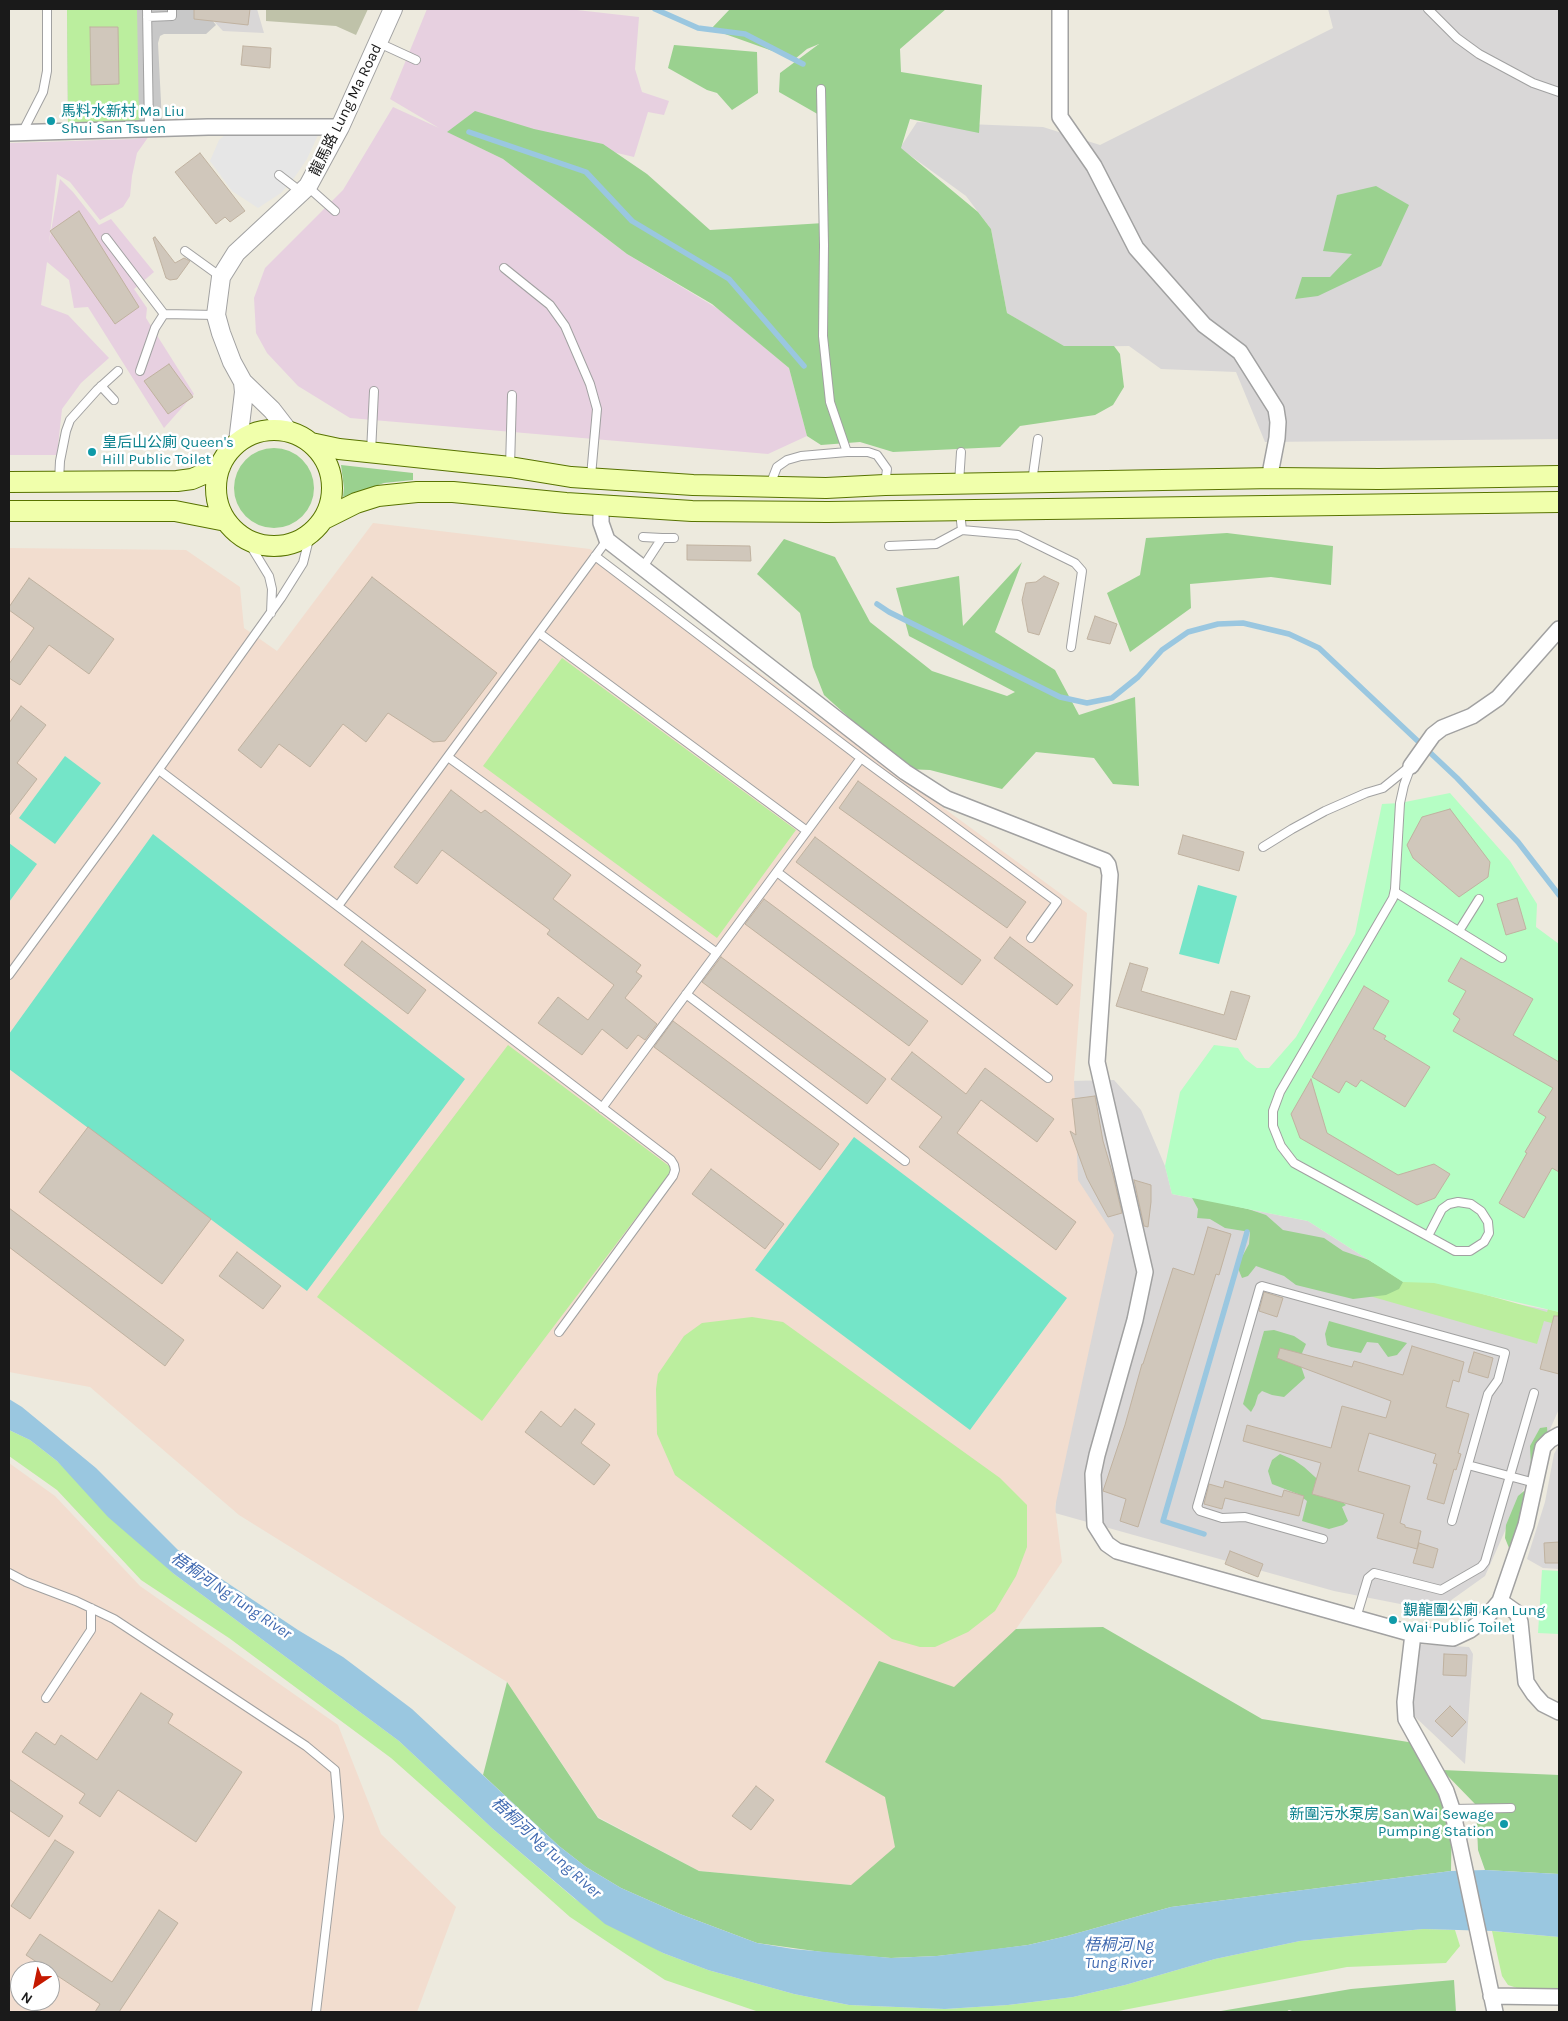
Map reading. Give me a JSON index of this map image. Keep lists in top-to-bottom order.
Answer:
{
  "streets": {
    "street": ["龍馬路 Lung Ma Road"]
  },
  "water": ["梧桐河 Ng Tung River"],
  "places": [
    "馬料水新村 Ma Liu Shui San Tsuen",
    "皇后山公廁 Queen's Hill Public Toilet",
    "覲龍圍公廁 Kan Lung Wai Public Toilet",
    "新圍污水泵房 San Wai Sewage Pumping Station"
  ],
  "north": "bottom left"
}
